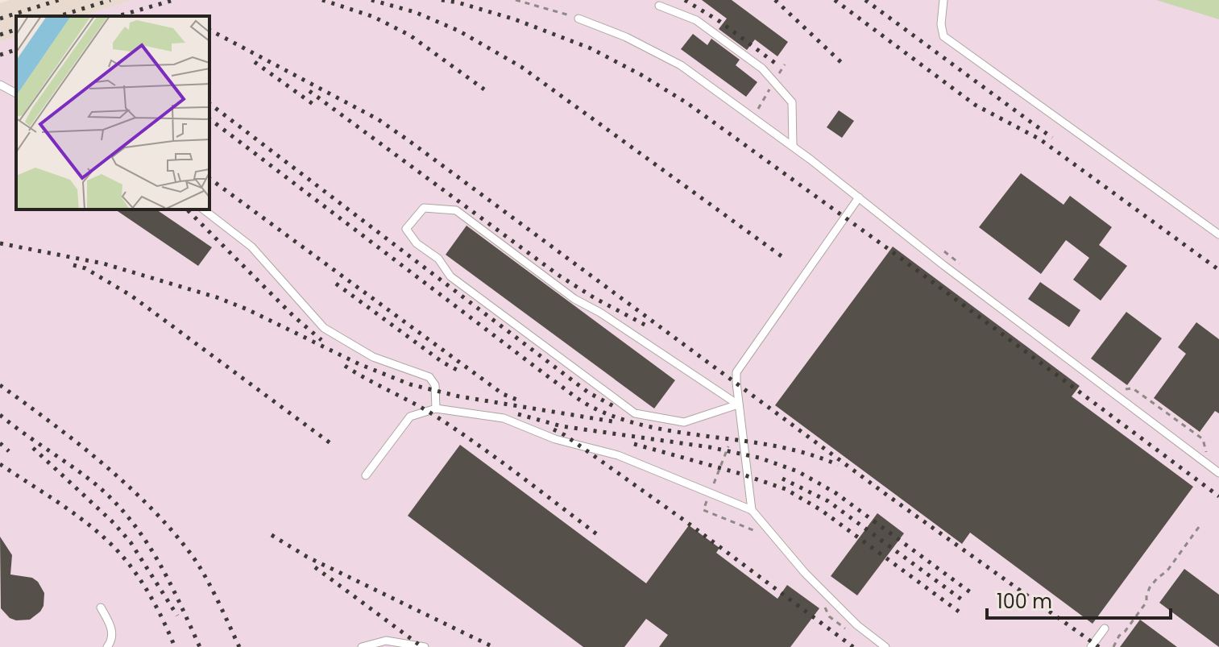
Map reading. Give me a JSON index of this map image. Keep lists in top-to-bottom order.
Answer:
{
  "scale_bar": "100 m"
}
